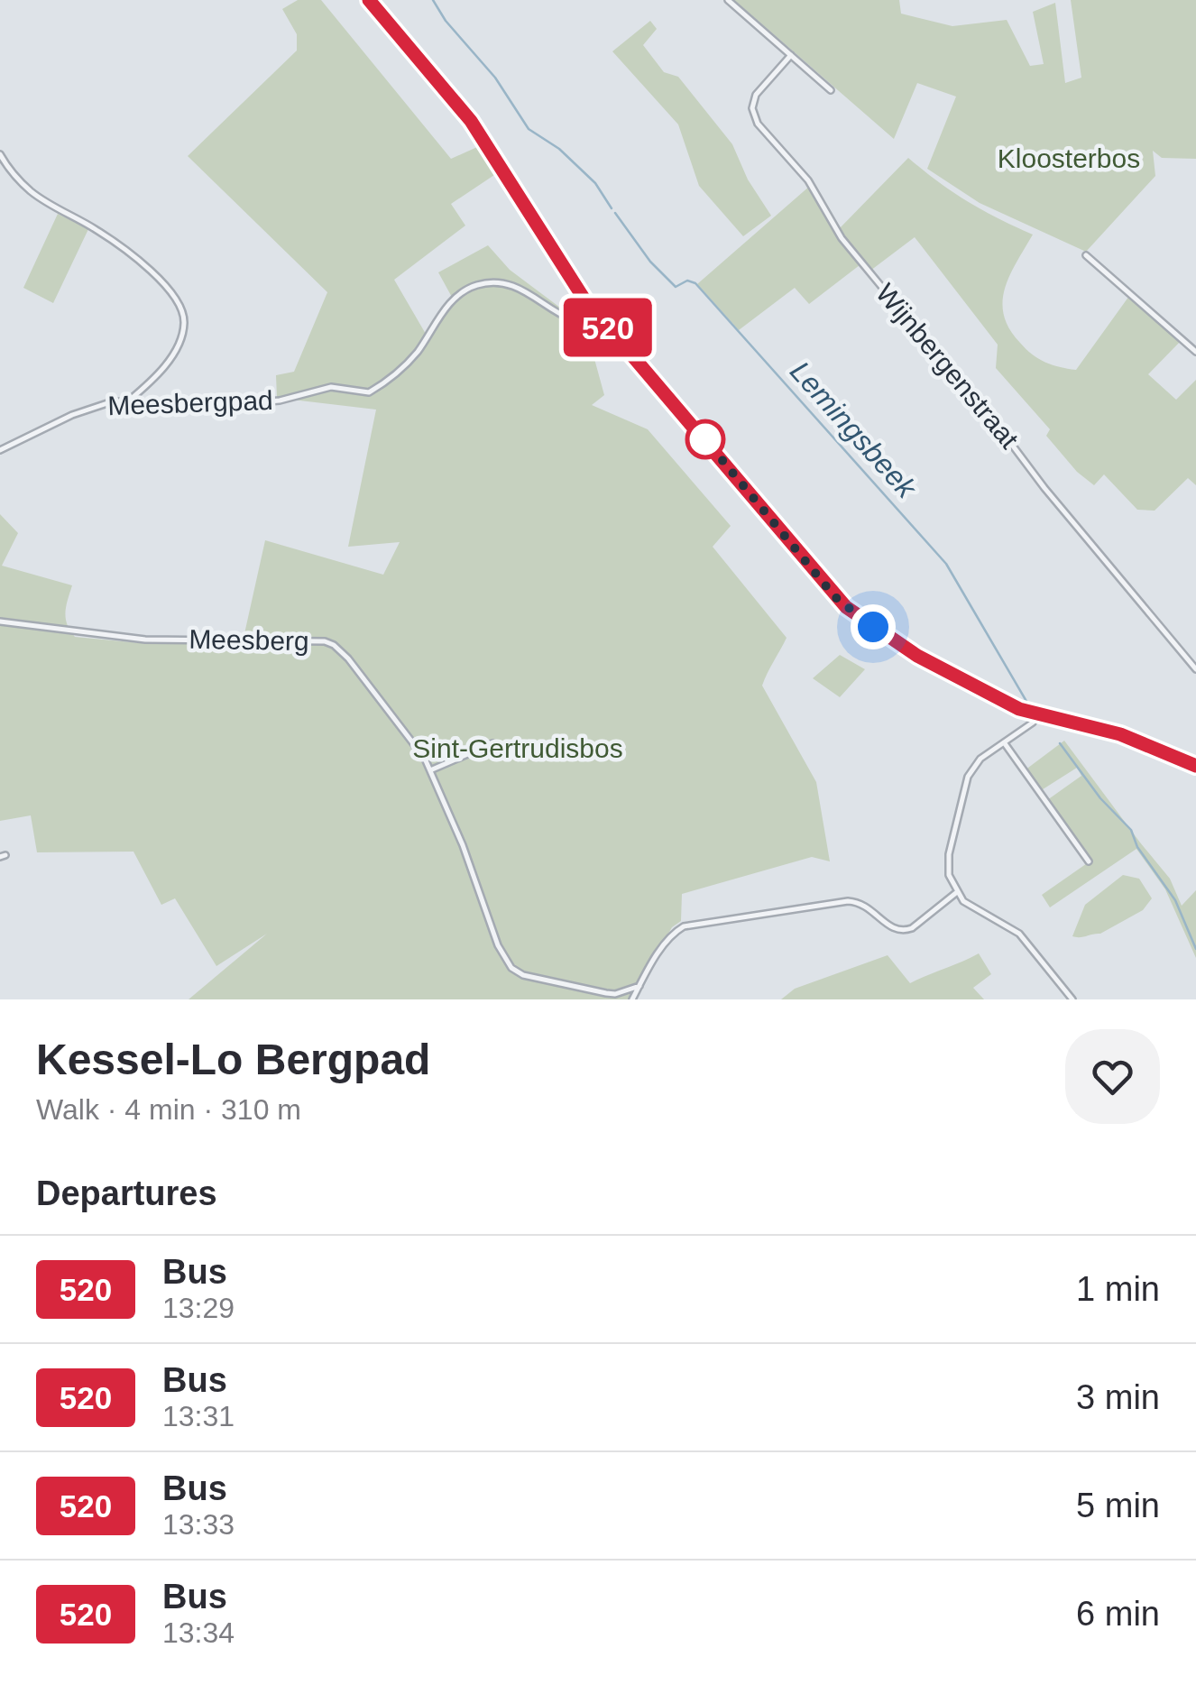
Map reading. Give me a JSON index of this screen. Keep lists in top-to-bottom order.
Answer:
{
  "streets": {
    "street": ["Wijnbergenstraat", "Meesbergpad", "Meesberg"]
  },
  "water": ["Lemingsbeek"],
  "parks": ["Kloosterbos", "Sint-Gertrudisbos"],
  "lines": ["bus line 520"],
  "page": {
    "on_map": "520",
    "heading": [
      ["Kessel-Lo Bergpad", "Walk · 4 min · 310 m"],
      "Departures"
    ],
    "list": [
      {
        "mark": "520",
        "name": "Bus",
        "note": "13:29",
        "value": "1 min"
      },
      {
        "mark": "520",
        "name": "Bus",
        "note": "13:31",
        "value": "3 min"
      },
      {
        "mark": "520",
        "name": "Bus",
        "note": "13:33",
        "value": "5 min"
      },
      {
        "mark": "520",
        "name": "Bus",
        "note": "13:34",
        "value": "6 min"
      }
    ]
  }
}
